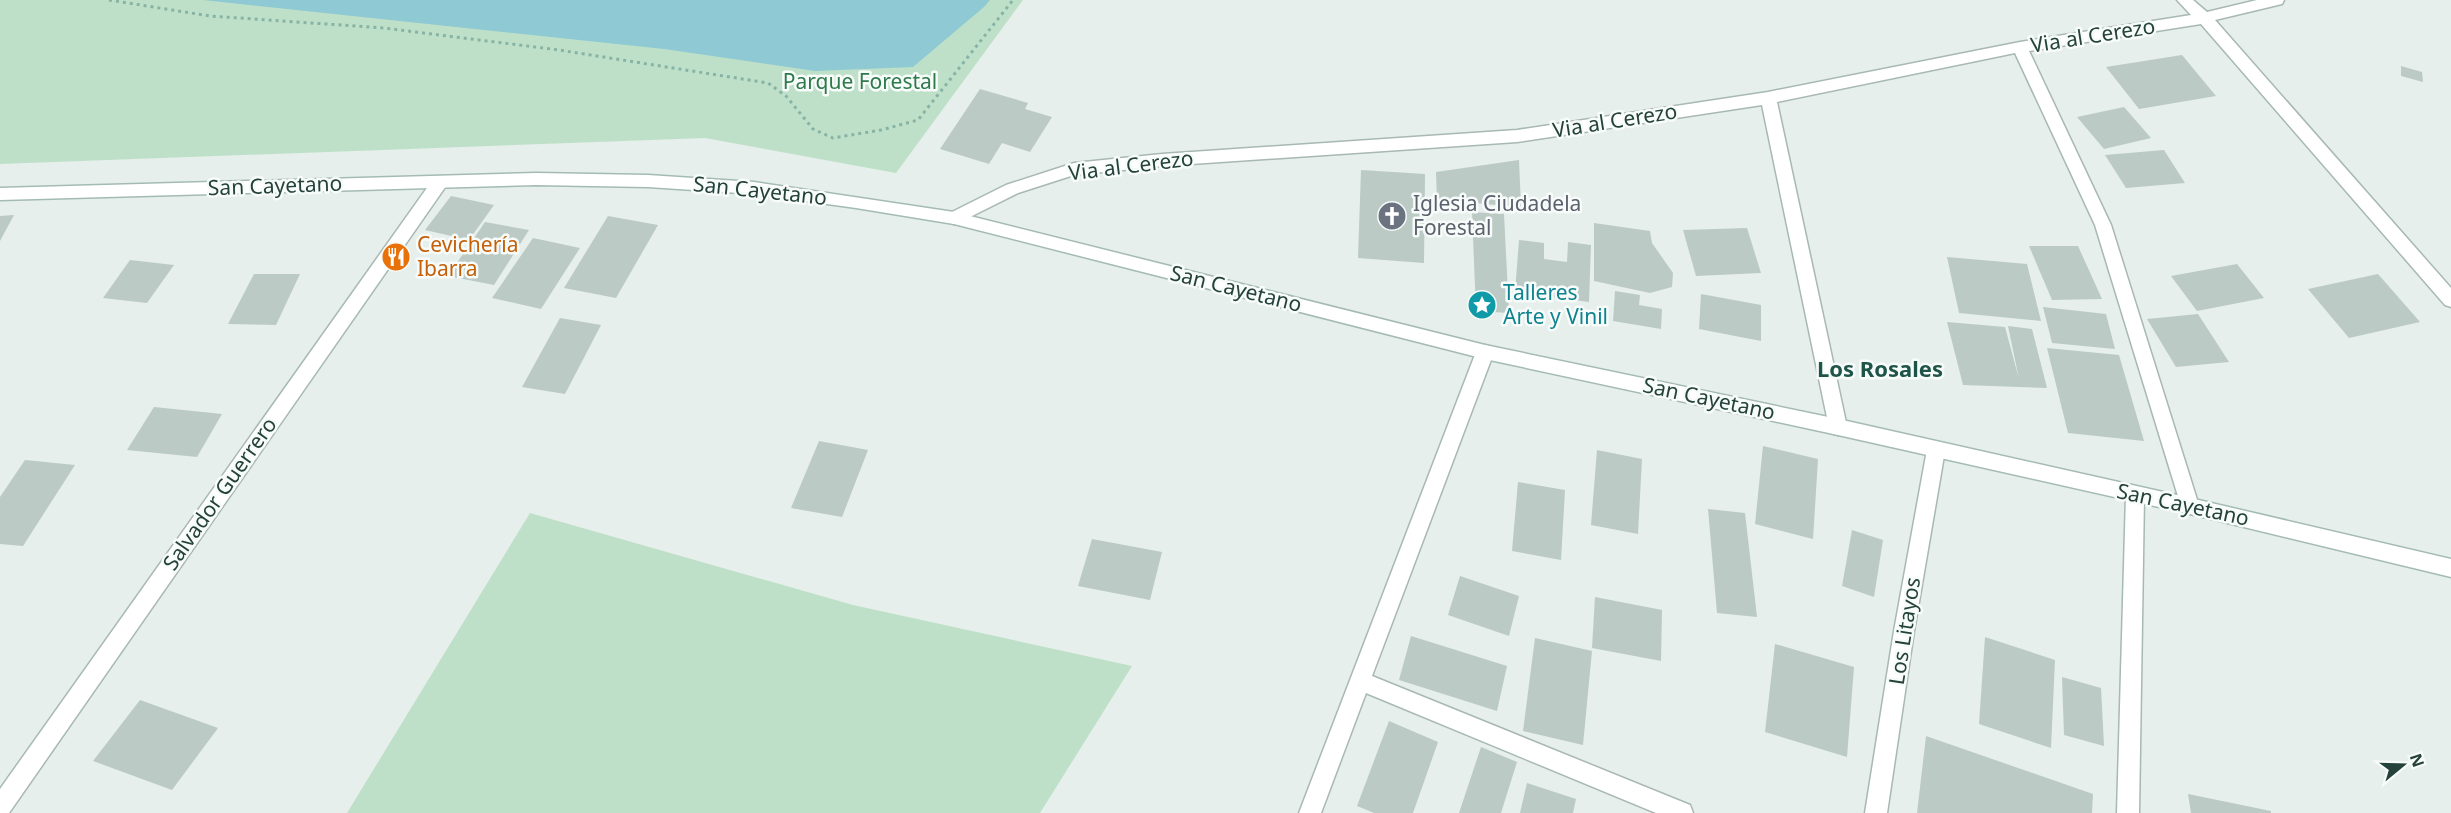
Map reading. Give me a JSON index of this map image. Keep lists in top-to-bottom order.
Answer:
{
  "streets": {
    "street": [
      "Via al Cerezo",
      "San Cayetano",
      "Salvador Guerrero",
      "Los Litayos"
    ]
  },
  "crossings": [
    ["Via al Cerezo", "San Cayetano"],
    ["San Cayetano", "Salvador Guerrero"],
    ["San Cayetano", "Los Litayos"]
  ],
  "districts": ["Los Rosales"],
  "parks": ["Parque Forestal"],
  "places": {
    "church": ["Iglesia Ciudadela Forestal"],
    "restaurant": ["Cevichería Ibarra"],
    "place": ["Talleres Arte y Vinil"]
  },
  "north": "right"
}
